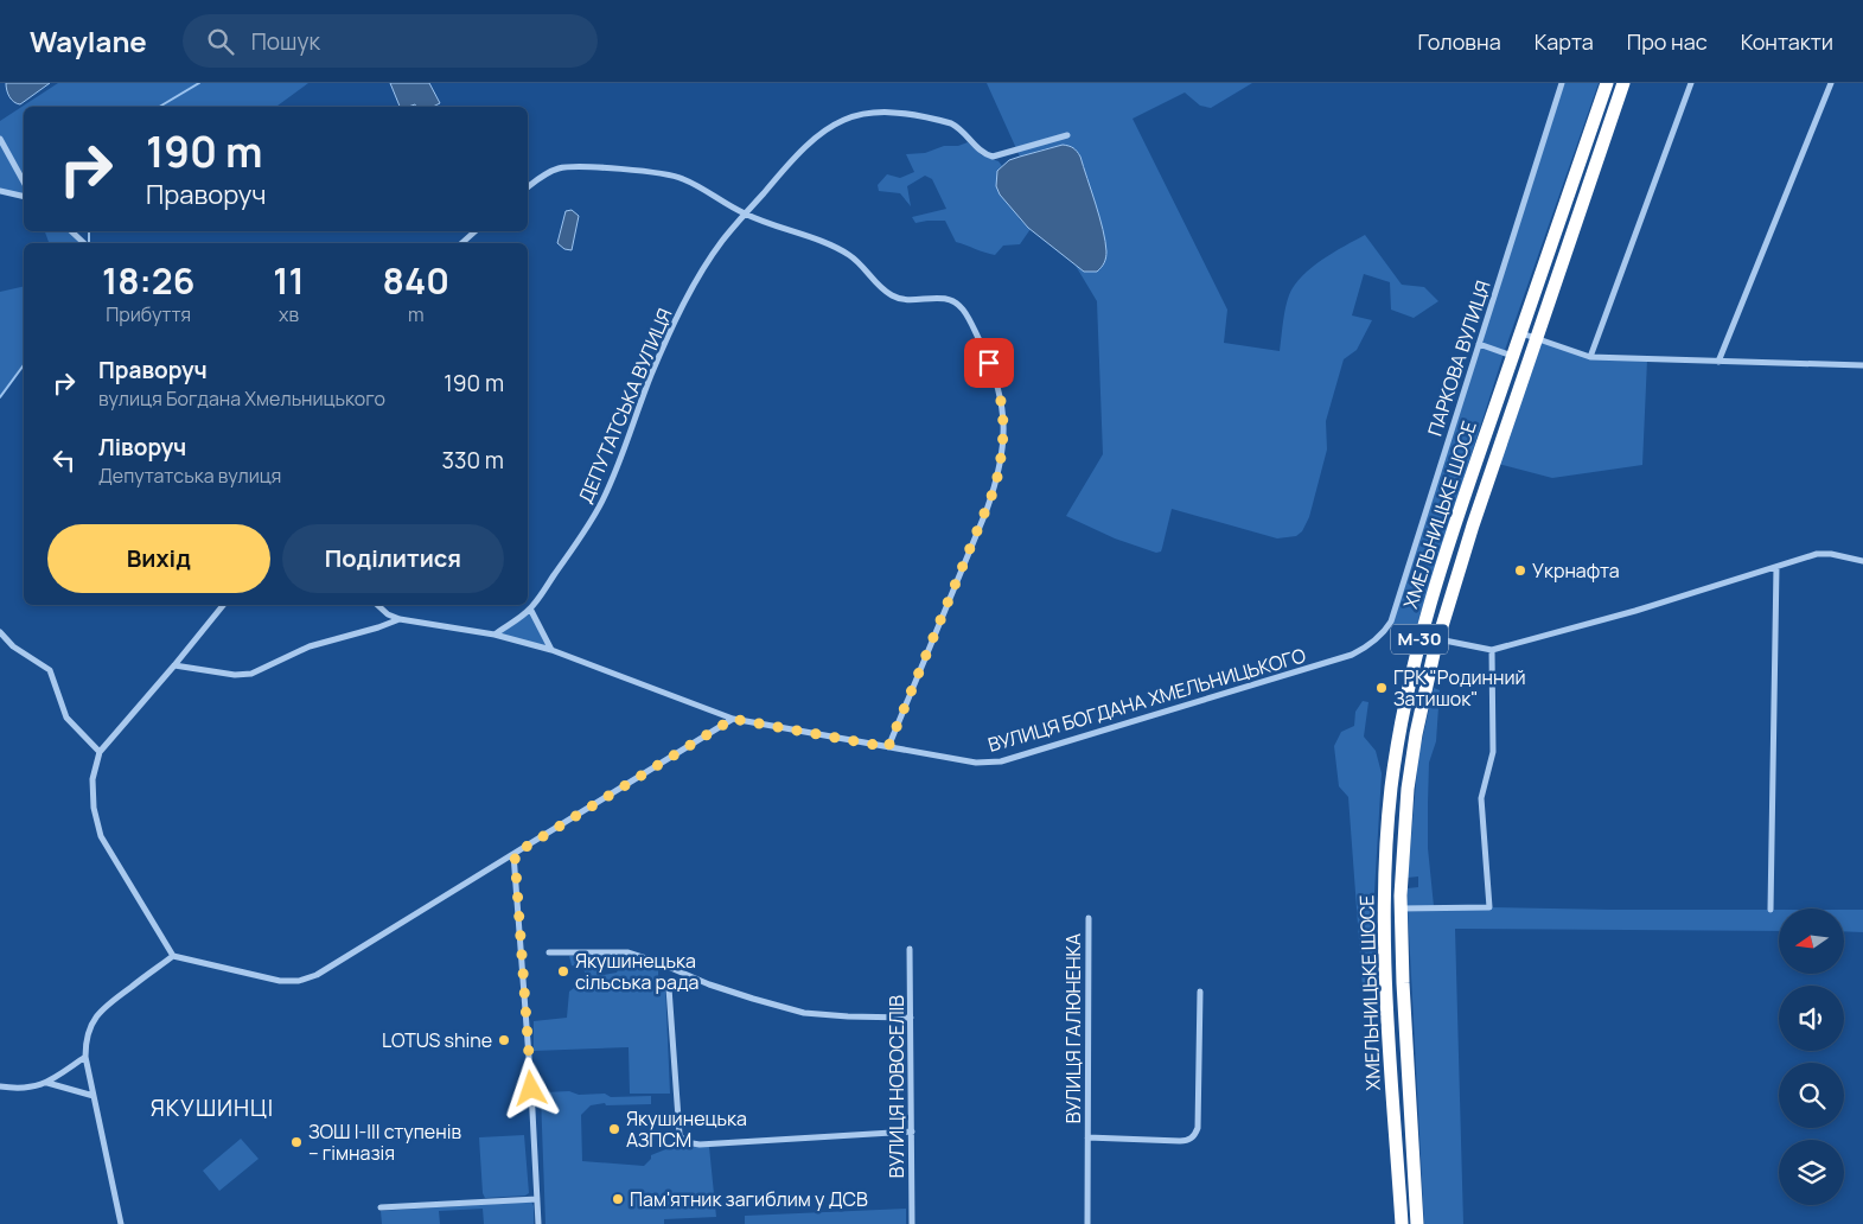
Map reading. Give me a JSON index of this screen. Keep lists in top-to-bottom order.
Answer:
{
  "streets": {
    "highway": ["ХМЕЛЬНИЦЬКЕ ШОСЕ", "М-30"],
    "street": [
      "ПАРКОВА ВУЛИЦЯ",
      "ДЕПУТАТСЬКА ВУЛИЦЯ",
      "ВУЛИЦЯ БОГДАНА ХМЕЛЬНИЦЬКОГО",
      "ВУЛИЦЯ ГАЛЮНЕНКА",
      "ВУЛИЦЯ НОВОСЕЛІВ"
    ]
  },
  "crossings": [
    ["ПАРКОВА ВУЛИЦЯ", "ВУЛИЦЯ БОГДАНА ХМЕЛЬНИЦЬКОГО"],
    ["ДЕПУТАТСЬКА ВУЛИЦЯ", "ВУЛИЦЯ БОГДАНА ХМЕЛЬНИЦЬКОГО"]
  ],
  "districts": ["ЯКУШИНЦІ"],
  "places": [
    "Укрнафта",
    "ГРК \"Родинний Затишок\"",
    "Якушинецька сільська рада",
    "LOTUS shine",
    "Якушинецька АЗПСМ",
    "ЗОШ І-ІІІ ступенів – гімназія",
    "Пам'ятник загиблим у ДСВ"
  ],
  "north": "left",
  "page": {
    "header": "Waylane",
    "search": "Пошук",
    "nav": [
      "Головна",
      "Карта",
      "Про нас",
      "Контакти"
    ],
    "turn": ["190 m", "Праворуч"],
    "eta": [
      "18:26",
      "Прибуття",
      "11",
      "хв",
      "840",
      "m"
    ],
    "list": [
      {
        "name": "Праворуч",
        "note": "вулиця Богдана Хмельницького",
        "value": "190 m"
      },
      {
        "name": "Ліворуч",
        "note": "Депутатська вулиця",
        "value": "330 m"
      }
    ],
    "buttons": ["Вихід", "Поділитися"]
  }
}
